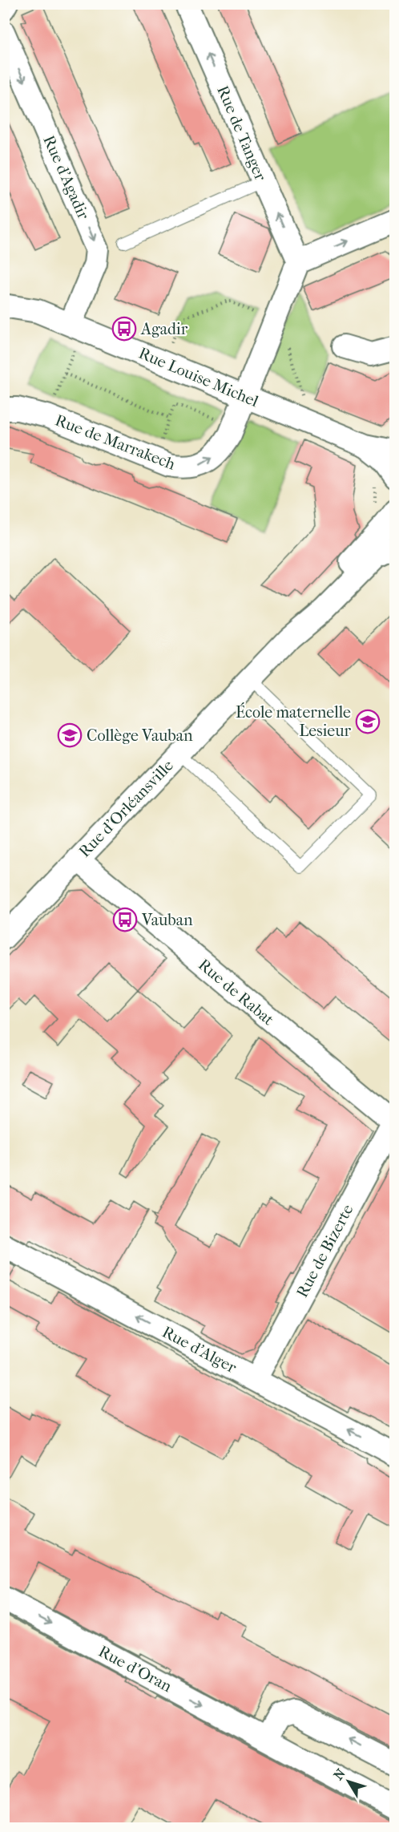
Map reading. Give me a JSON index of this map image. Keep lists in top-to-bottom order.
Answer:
{
  "streets": {
    "street": [
      "Rue de Tanger",
      "Rue d'Agadir",
      "Rue Louise Michel",
      "Rue de Marrakech",
      "Rue d'Orléansville",
      "Rue de Rabat",
      "Rue de Bizerte",
      "Rue d'Alger",
      "Rue d'Oran"
    ]
  },
  "crossings": [
    ["Rue d'Agadir", "Rue Louise Michel"],
    ["Rue Louise Michel", "Rue de Marrakech"],
    ["Rue d'Orléansville", "Rue de Rabat"],
    ["Rue de Rabat", "Rue de Bizerte"],
    ["Rue de Bizerte", "Rue d'Alger"]
  ],
  "one_way": [
    "Rue de Tanger",
    "Rue d'Agadir",
    "Rue de Marrakech",
    "Rue d'Alger",
    "Rue d'Oran"
  ],
  "places": {
    "bus stop": ["Agadir", "Vauban"],
    "school or university": ["École maternelle Lesieur", "Collège Vauban"]
  },
  "north": "top left"
}
